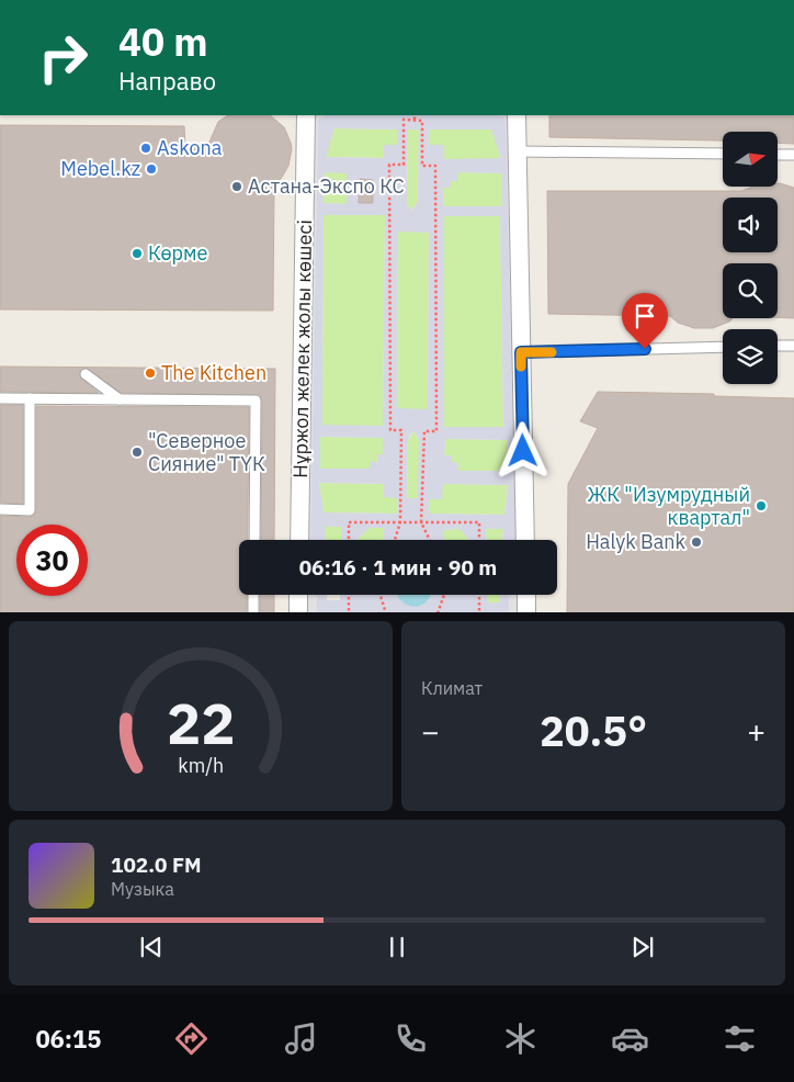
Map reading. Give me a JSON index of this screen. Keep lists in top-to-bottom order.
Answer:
{
  "streets": {
    "street": ["Нұржол желек жолы көшесі"]
  },
  "places": [
    "Askona",
    "Mebel.kz",
    "Астана-Экспо КС",
    "Көрме",
    "The Kitchen",
    "\"Северное Cияние\" ТҮК",
    "ЖК \"Изумрудный квартал\"",
    "Halyk Bank"
  ],
  "north": "right",
  "page": {
    "turn": ["40 m", "Направо"],
    "limit": "30",
    "trip": "06:16 · 1 мин · 90 m",
    "tile": "Климат",
    "heat": ["−", "20.5°", "+"],
    "song": ["102.0 FM", "Музыка"],
    "tabs": "06:15",
    "gauge": ["22", "km/h"]
  }
}
